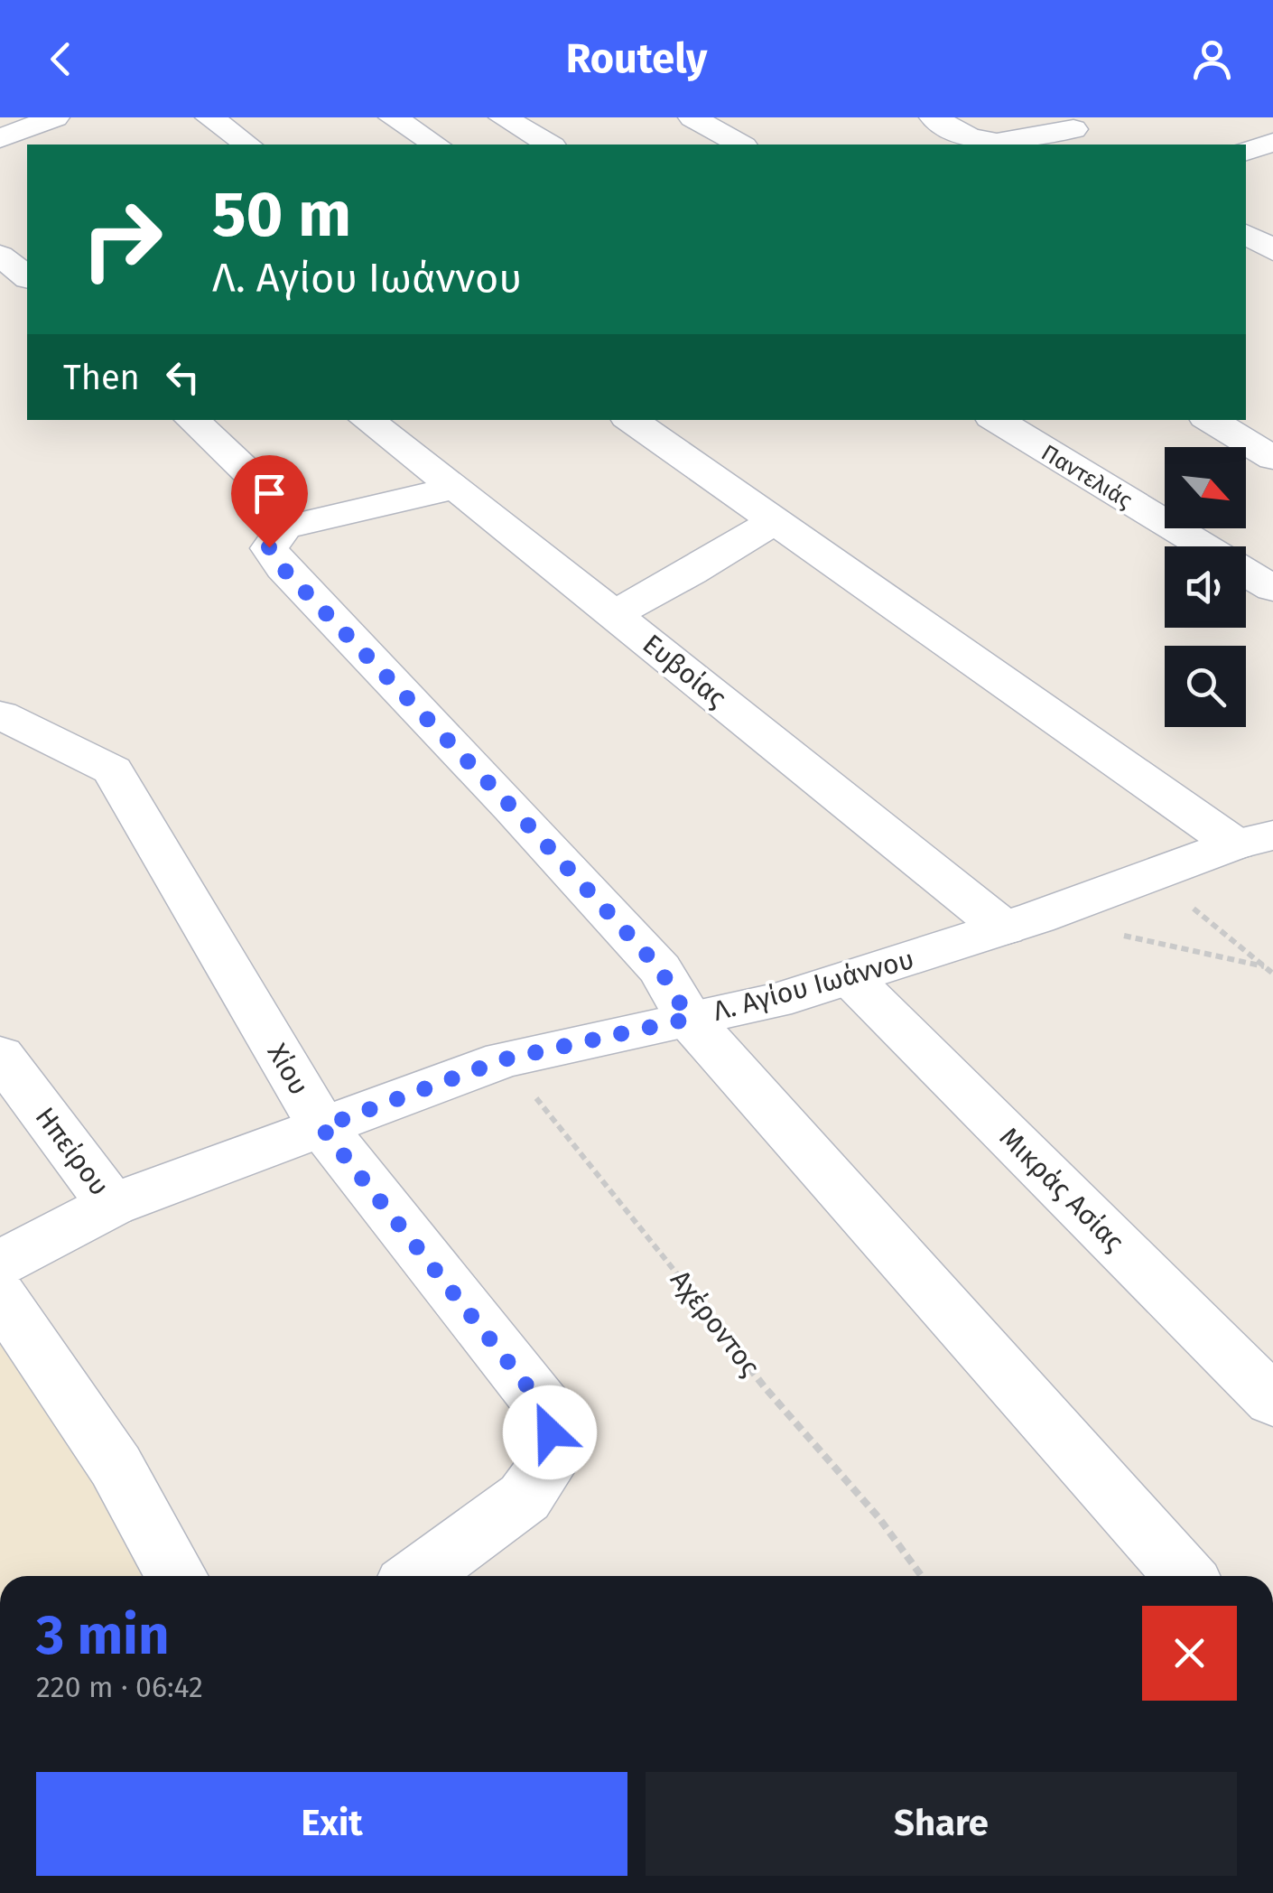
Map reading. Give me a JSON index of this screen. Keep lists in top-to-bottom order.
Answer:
{
  "streets": {
    "street": [
      "Παντελιάς",
      "Ευβοίας",
      "Λ. Αγίου Ιωάννου",
      "Χίου",
      "Ηπείρου",
      "Μικράς Ασίας"
    ],
    "path": ["Αχέροντος"]
  },
  "crossings": [
    ["Ευβοίας", "Λ. Αγίου Ιωάννου"],
    ["Λ. Αγίου Ιωάννου", "Χίου"],
    ["Λ. Αγίου Ιωάννου", "Ηπείρου"],
    ["Λ. Αγίου Ιωάννου", "Μικράς Ασίας"],
    ["Λ. Αγίου Ιωάννου", "Αχέροντος"]
  ],
  "north": "bottom right",
  "page": {
    "header": "Routely",
    "turn": ["50 m", "Λ. Αγίου Ιωάννου"],
    "then": "Then",
    "heading": ["3 min", "220 m · 06:42"],
    "buttons": ["Exit", "Share"]
  }
}
